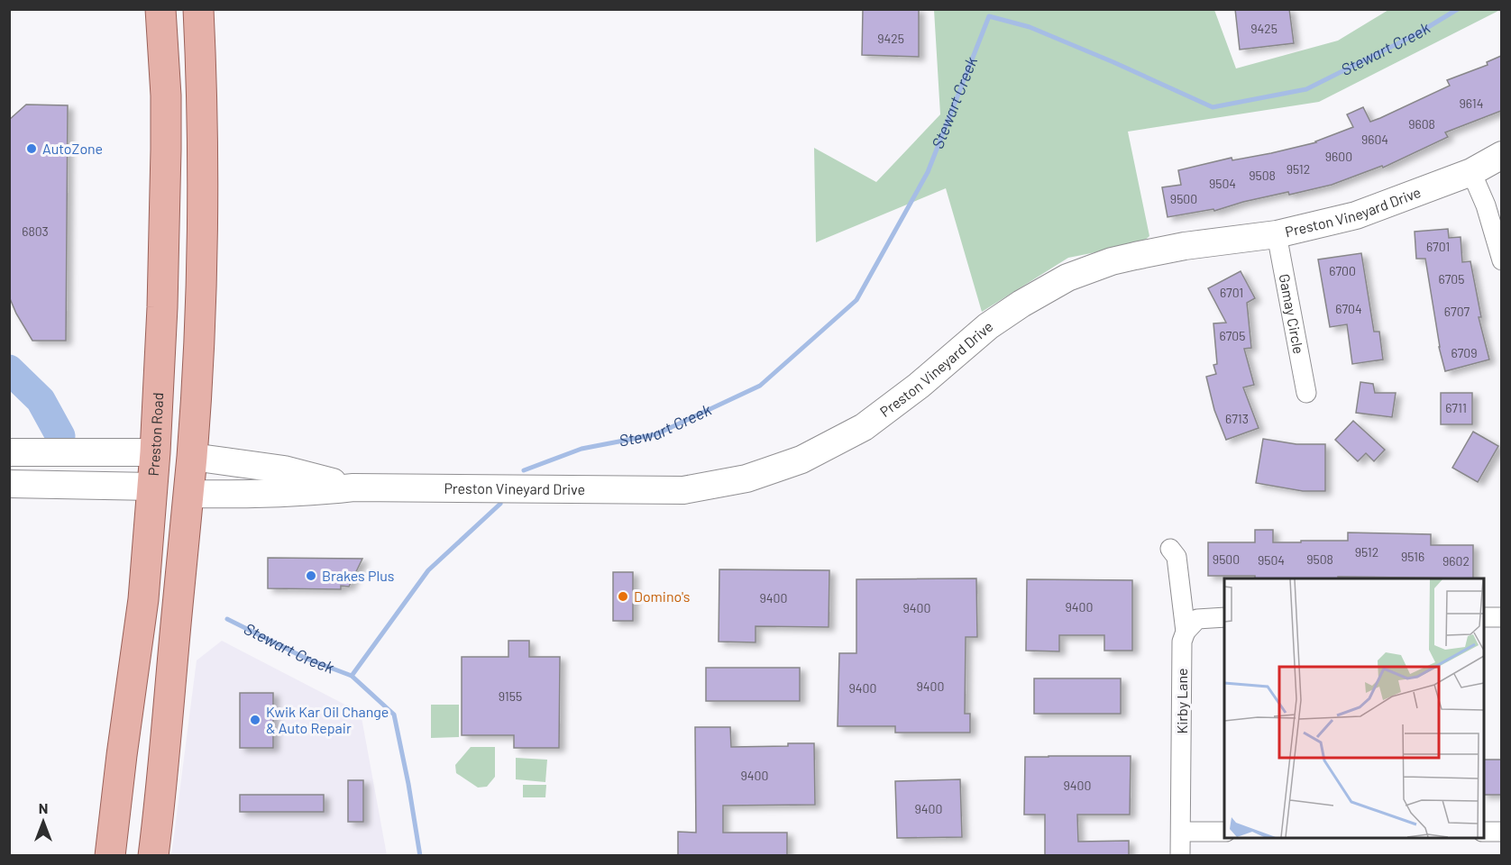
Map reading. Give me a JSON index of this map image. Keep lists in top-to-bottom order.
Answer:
{
  "streets": {
    "main road": ["Preston Road"],
    "street": ["Preston Vineyard Drive", "Gamay Circle", "Kirby Lane"]
  },
  "crossings": [
    ["Preston Vineyard Drive", "Gamay Circle"]
  ],
  "water": ["Stewart Creek"],
  "places": [
    "AutoZone",
    "Brakes Plus",
    "Domino's",
    "Kwik Kar Oil Change & Auto Repair"
  ],
  "house_numbers": [
    "9425",
    "9425",
    "9614",
    "9608",
    "9604",
    "9600",
    "9512",
    "9508",
    "9504",
    "9500",
    "6803",
    "6701",
    "6700",
    "6705",
    "6701",
    "6704",
    "6707",
    "6705",
    "6709",
    "6711",
    "6713",
    "9512",
    "9516",
    "9500",
    "9508",
    "9504",
    "9602",
    "9400",
    "9400",
    "9400",
    "9400",
    "9400",
    "9155",
    "9400",
    "9400",
    "9400"
  ],
  "north": "top"
}
